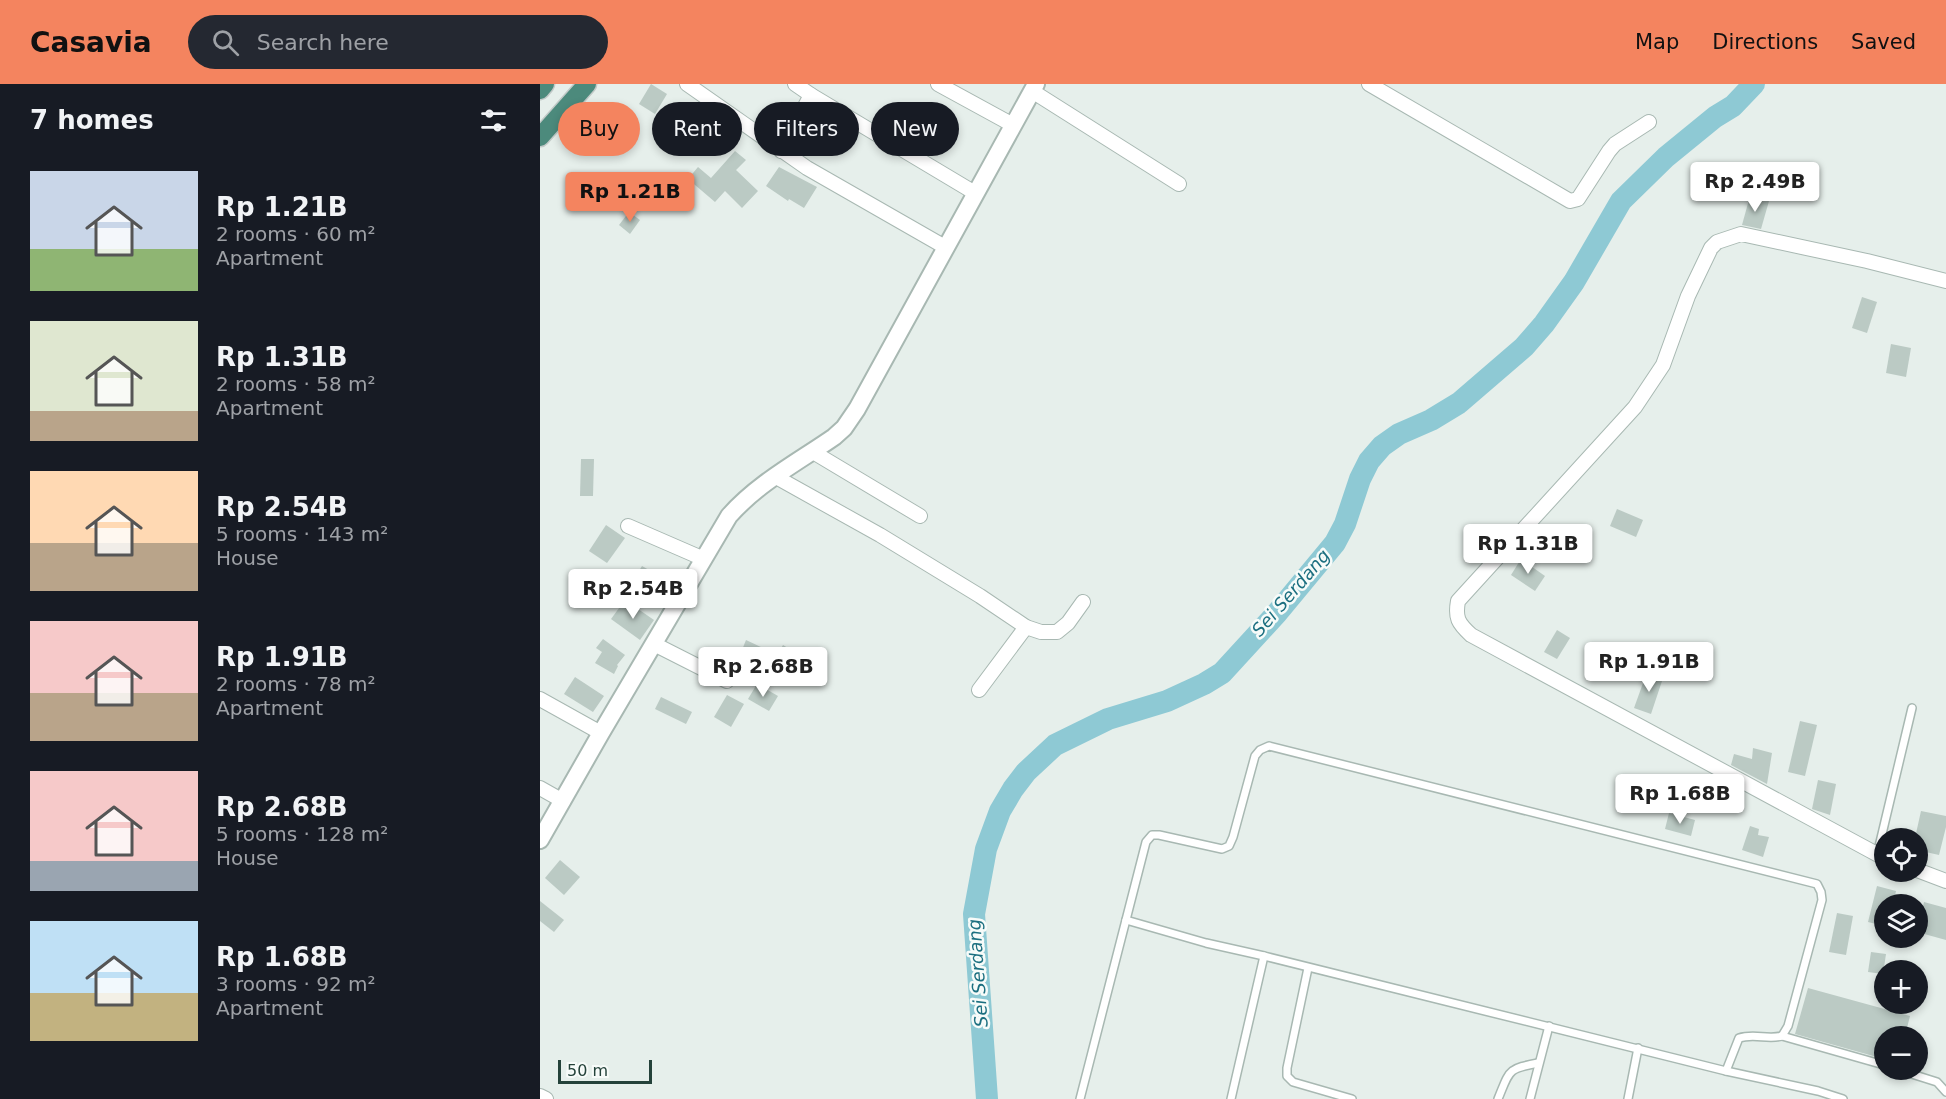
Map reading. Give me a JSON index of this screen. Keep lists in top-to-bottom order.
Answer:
{
  "water": ["Sei Serdang"],
  "scale_bar": "50 m",
  "page": {
    "header": "Casavia",
    "search": "Search here",
    "nav": ["Map", "Directions", "Saved"],
    "heading": "7 homes",
    "chip": [
      "Buy",
      "Rent",
      "Filters",
      "New"
    ],
    "list": [
      {
        "name": "Rp 1.21B",
        "note": "2 rooms · 60 m² · Apartment"
      },
      {
        "name": "Rp 1.31B",
        "note": "2 rooms · 58 m² · Apartment"
      },
      {
        "name": "Rp 2.54B",
        "note": "5 rooms · 143 m² · House"
      },
      {
        "name": "Rp 1.91B",
        "note": "2 rooms · 78 m² · Apartment"
      },
      {
        "name": "Rp 2.68B",
        "note": "5 rooms · 128 m² · House"
      },
      {
        "name": "Rp 1.68B",
        "note": "3 rooms · 92 m² · Apartment"
      }
    ],
    "price": [
      "Rp 2.49B",
      "Rp 1.21B",
      "Rp 1.31B",
      "Rp 2.54B",
      "Rp 1.91B",
      "Rp 2.68B",
      "Rp 1.68B"
    ],
    "map_buttons": ["+", "−"],
    "scale": "50 m"
  }
}
